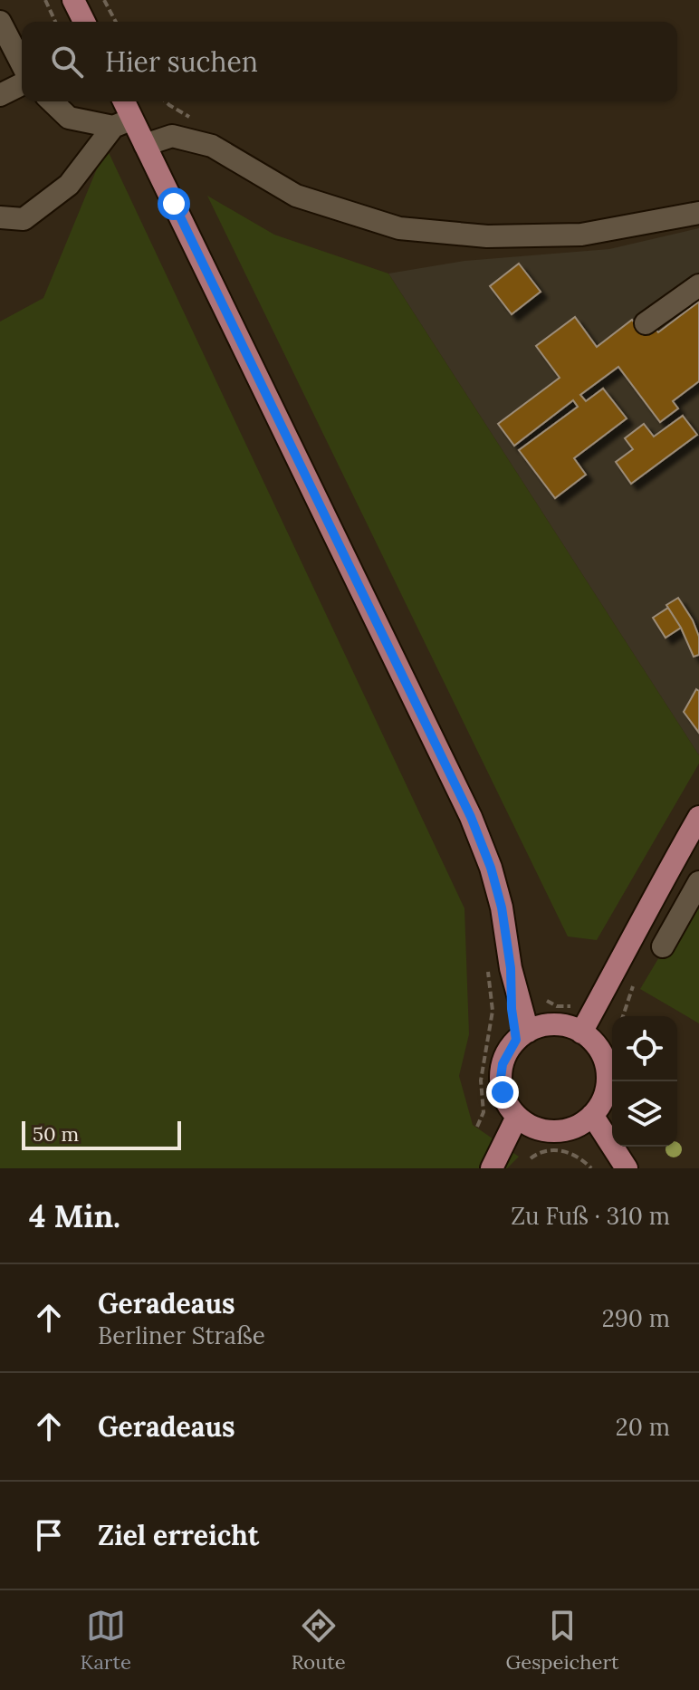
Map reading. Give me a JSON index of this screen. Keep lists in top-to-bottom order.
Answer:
{
  "scale_bar": "50 m",
  "page": {
    "search": "Hier suchen",
    "scale": "50 m",
    "heading": ["4 Min.", "Zu Fuß · 310 m"],
    "list": [
      ["Geradeaus", "Berliner Straße", "290 m"],
      ["Geradeaus", "20 m"],
      "Ziel erreicht"
    ],
    "nav": ["Karte", "Route", "Gespeichert"]
  }
}
